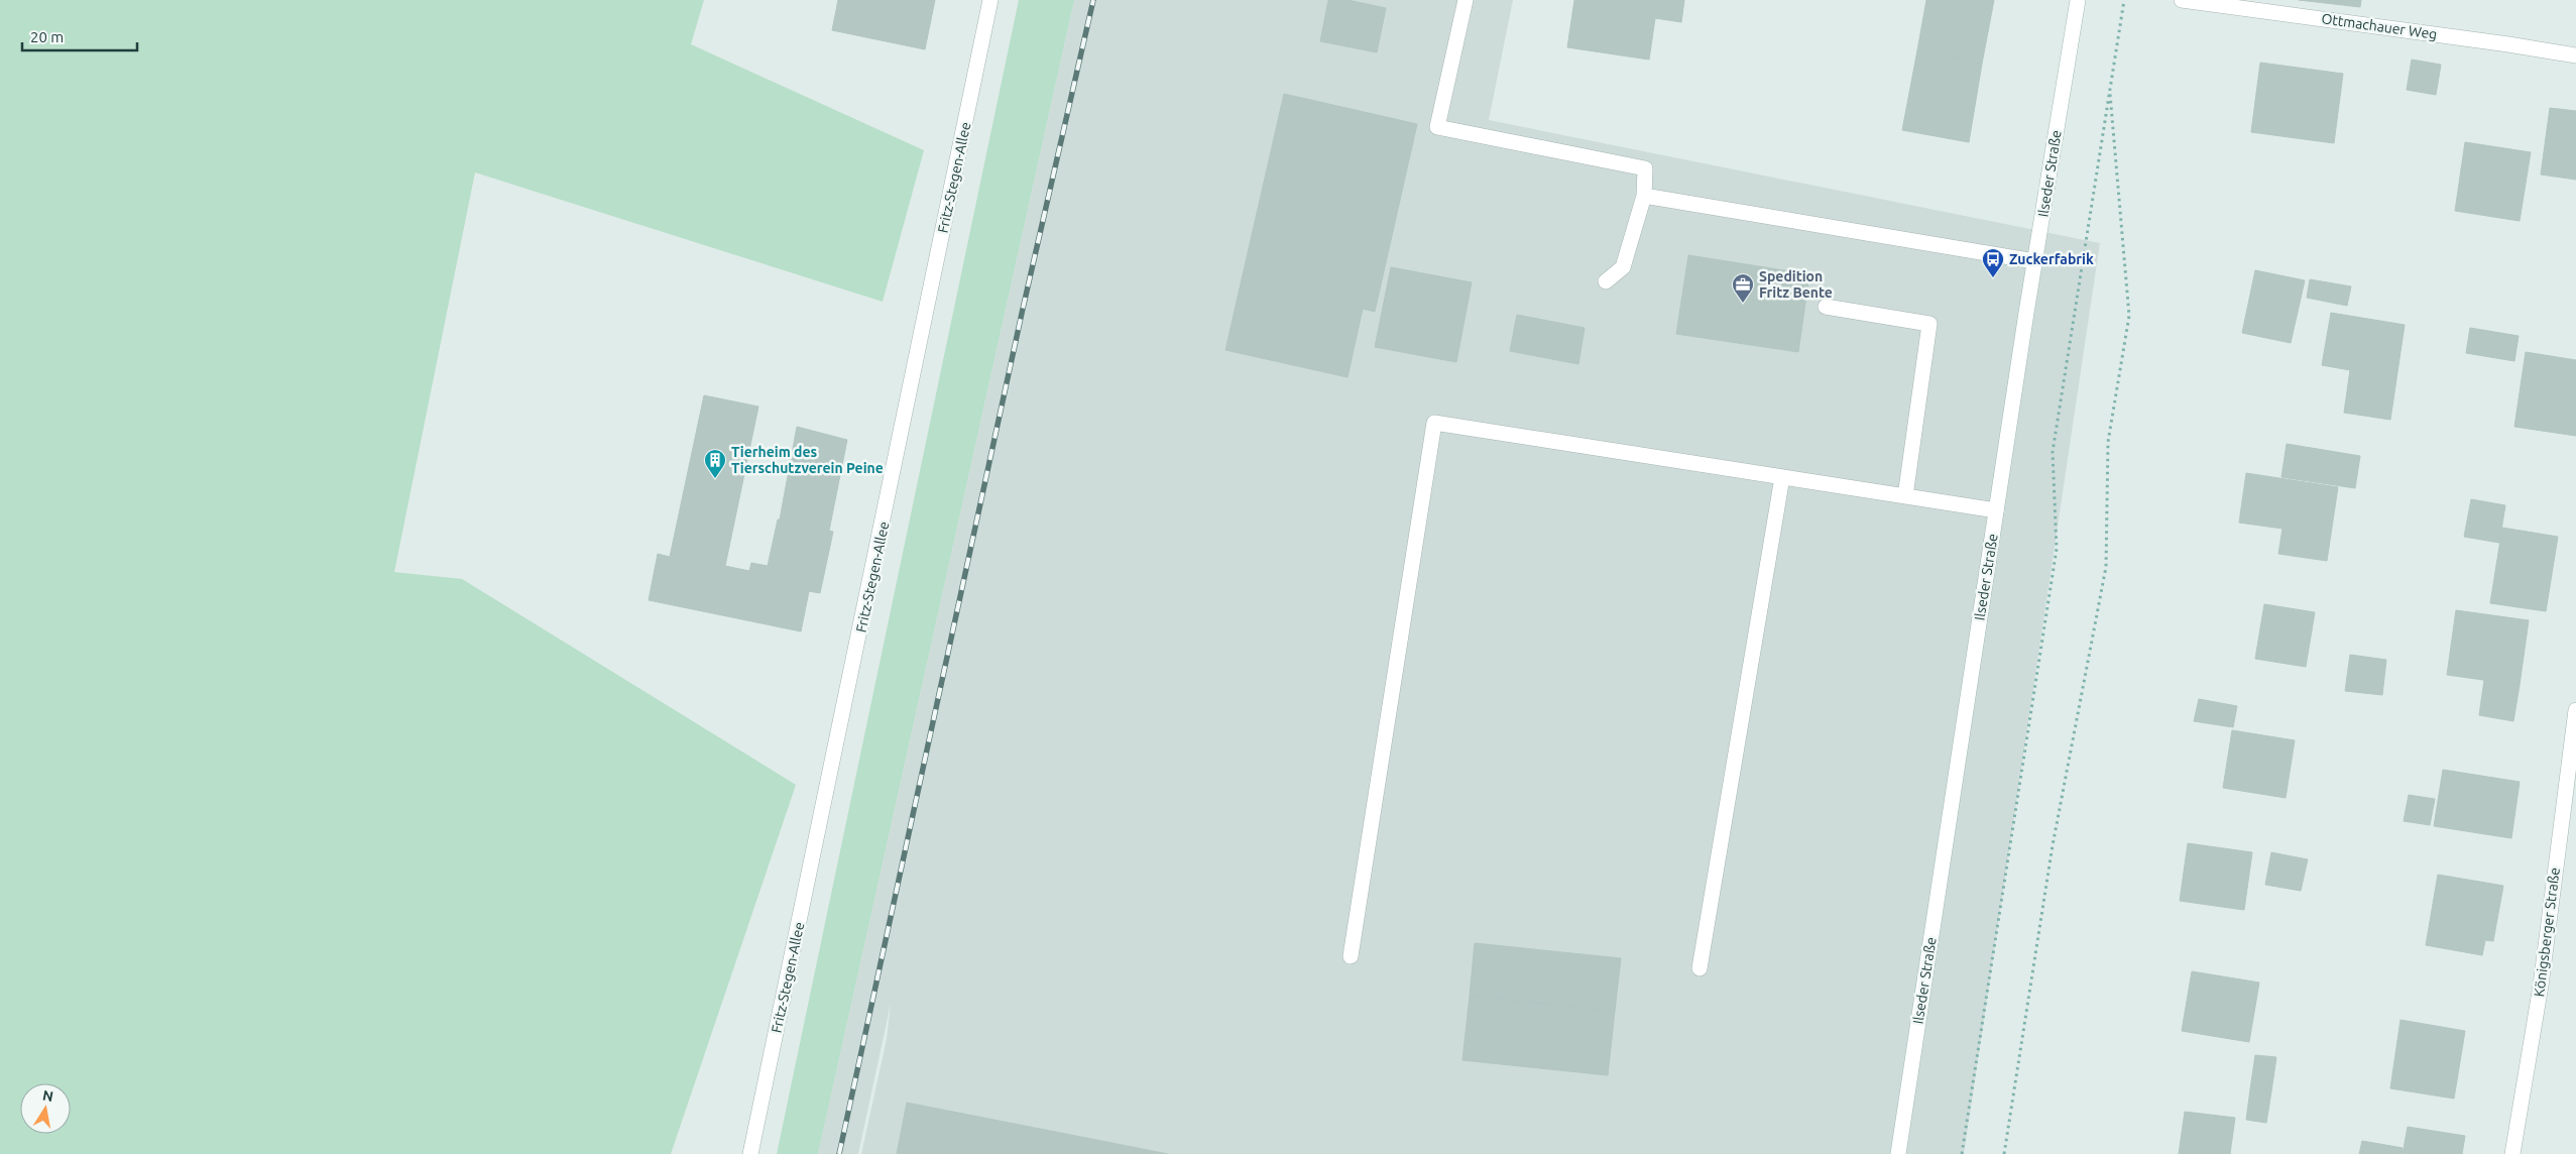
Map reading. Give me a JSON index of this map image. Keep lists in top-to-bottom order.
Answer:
{
  "streets": {
    "street": [
      "Ottmachauer Weg",
      "Ilseder Straße",
      "Fritz-Stegen-Allee",
      "Königsberger Straße"
    ]
  },
  "places": {
    "bus stop": ["Zuckerfabrik"],
    "office": ["Spedition Fritz Bente"],
    "building": ["Tierheim des Tierschutzverein Peine"]
  },
  "scale_bar": "20 m",
  "north": "top"
}
